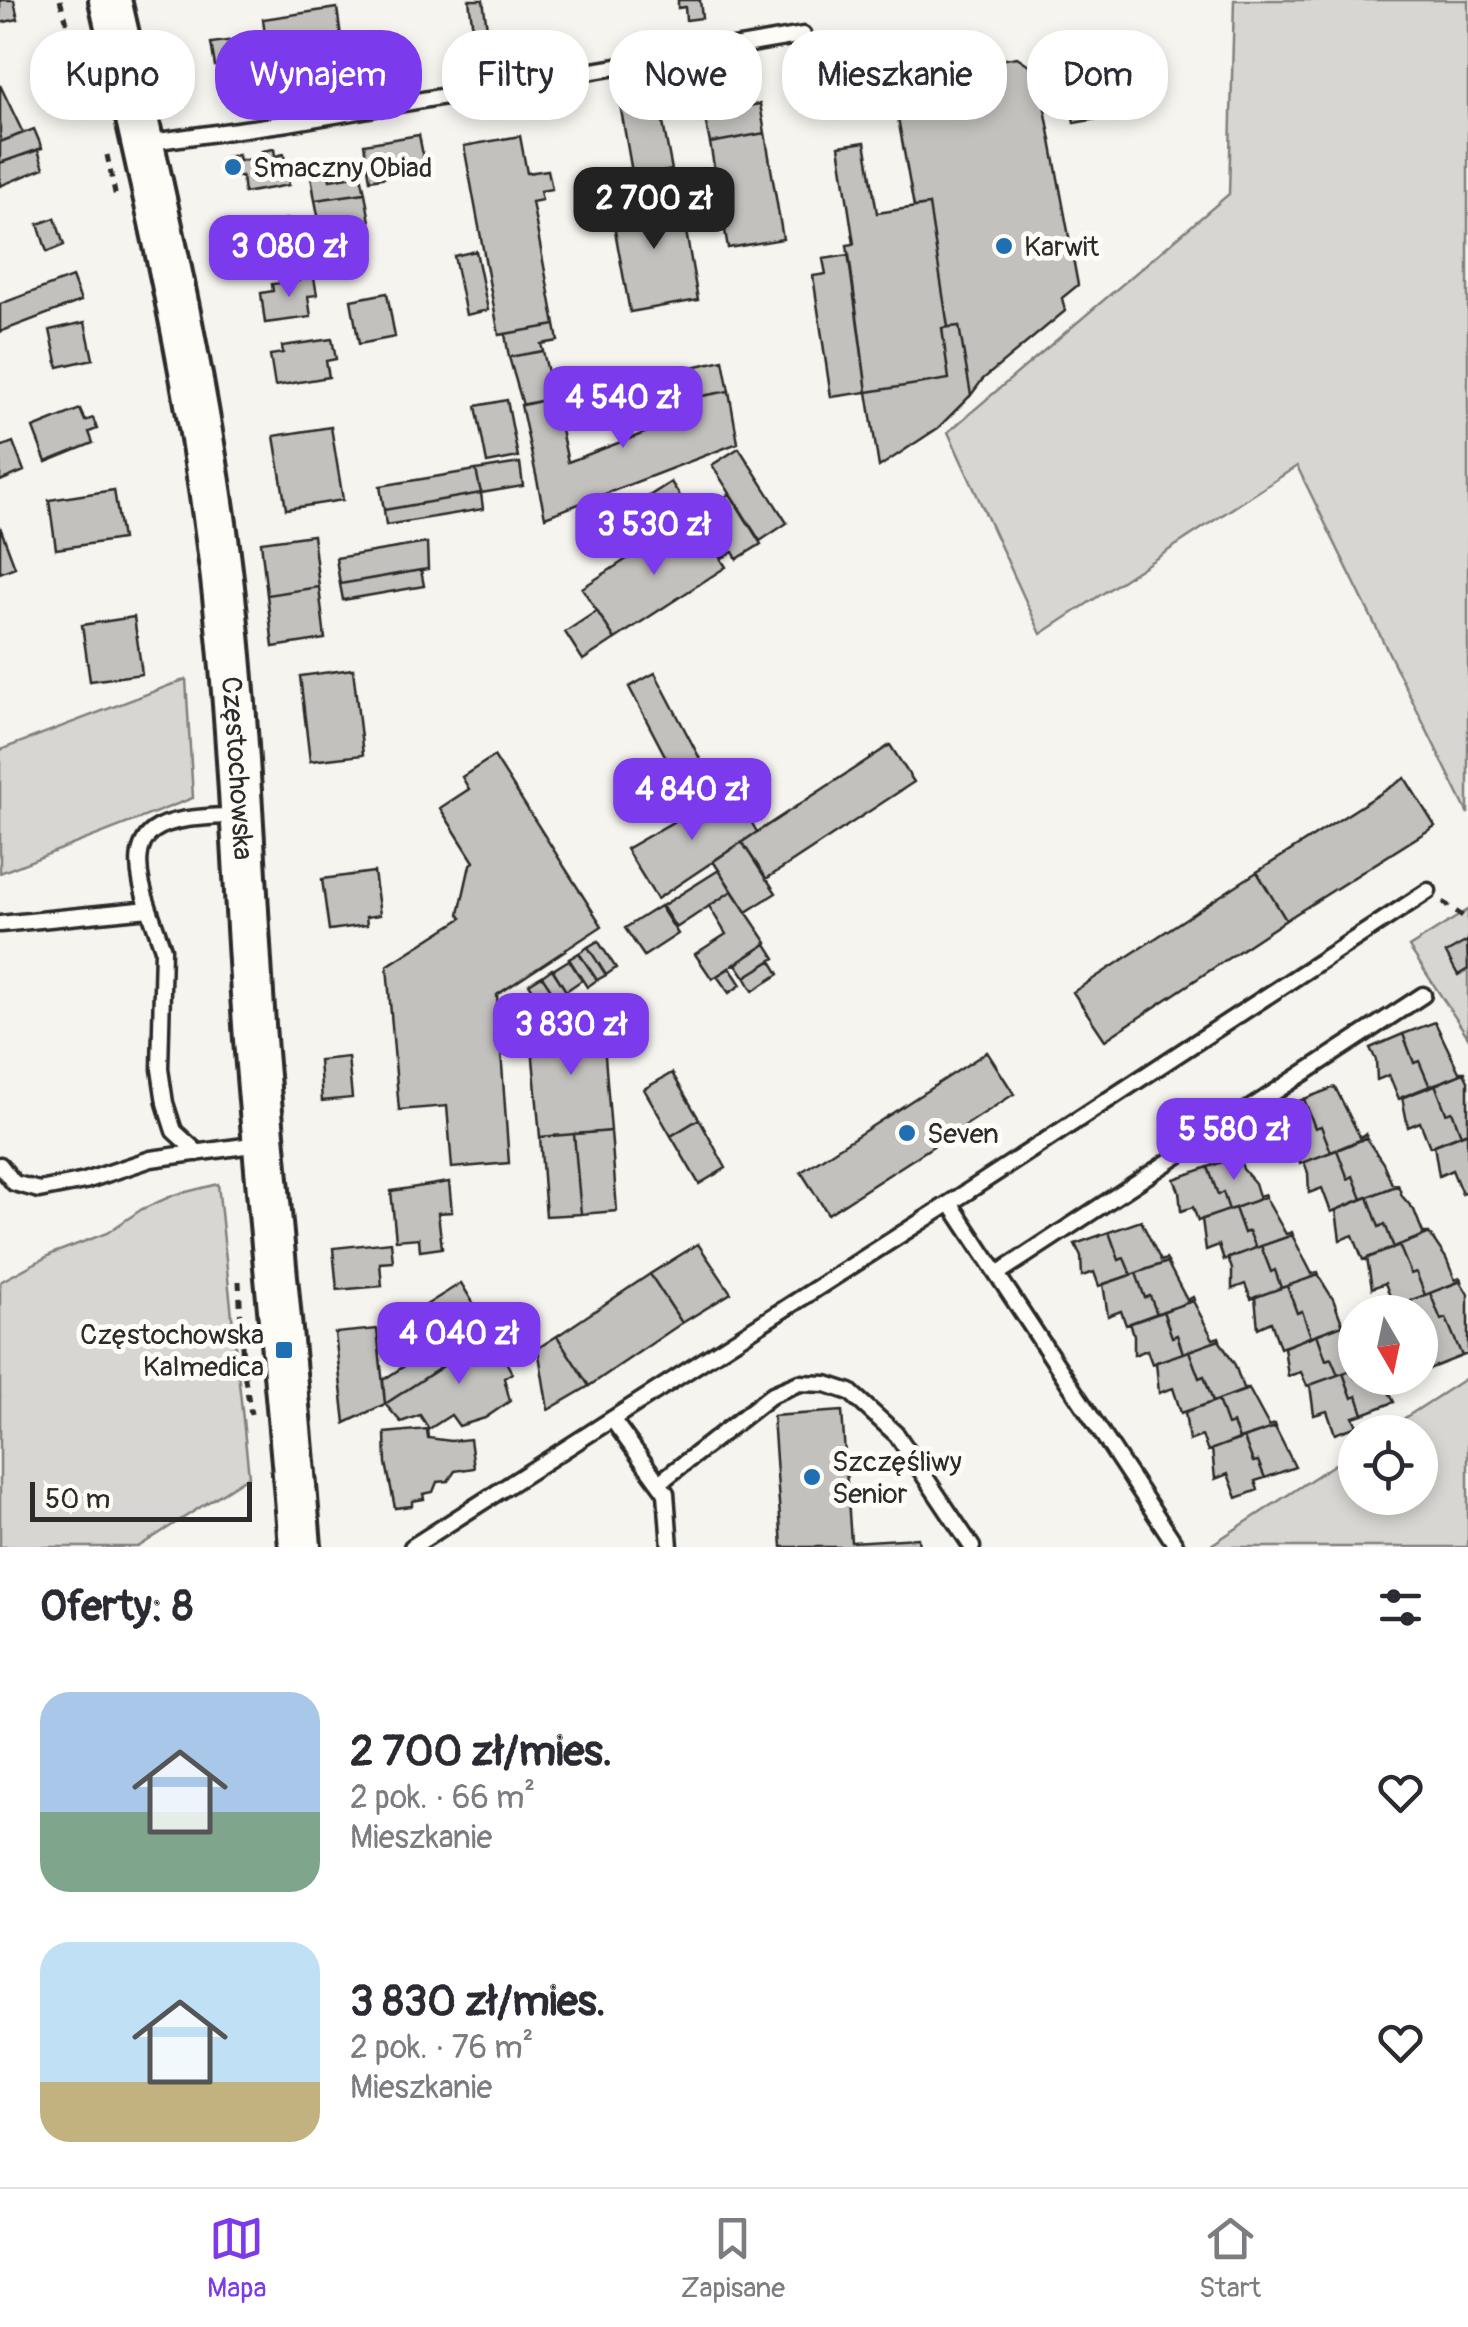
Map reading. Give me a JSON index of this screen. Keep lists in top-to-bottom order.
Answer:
{
  "streets": {
    "main road": ["Częstochowska"]
  },
  "places": {
    "other": [
      "Smaczny Obiad",
      "Karwit",
      "Seven",
      "Szczęśliwy Senior"
    ],
    "transit": ["Częstochowska Kalmedica"]
  },
  "scale_bar": "50 m",
  "north": "bottom",
  "page": {
    "chip": [
      "Kupno",
      "Wynajem",
      "Filtry",
      "Nowe",
      "Mieszkanie",
      "Dom"
    ],
    "price": [
      "2 700 zł",
      "3 080 zł",
      "4 540 zł",
      "3 530 zł",
      "4 840 zł",
      "3 830 zł",
      "5 580 zł",
      "4 040 zł"
    ],
    "scale": "50 m",
    "heading": "Oferty: 8",
    "list": [
      {
        "name": "2 700 zł/mies.",
        "note": "2 pok. · 66 m² · Mieszkanie"
      },
      {
        "name": "3 830 zł/mies.",
        "note": "2 pok. · 76 m² · Mieszkanie"
      }
    ],
    "tabs": ["Mapa", "Zapisane", "Start"]
  }
}
